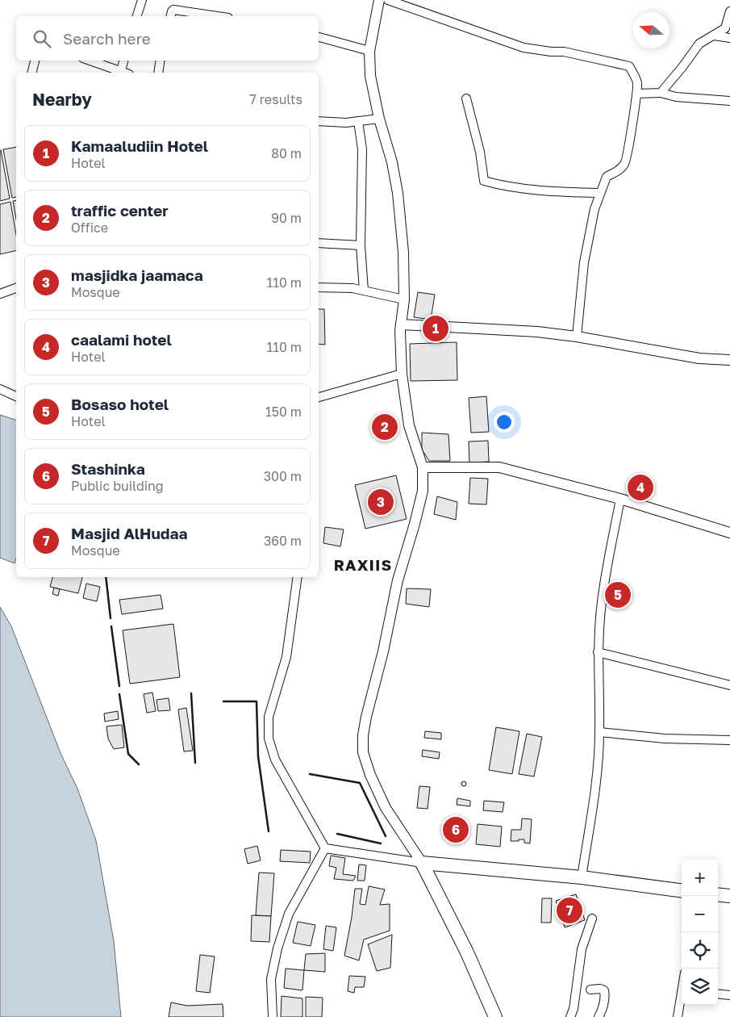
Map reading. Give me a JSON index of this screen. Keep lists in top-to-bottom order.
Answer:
{
  "districts": ["RAXIIS"],
  "north": "left",
  "page": {
    "search": "Search here",
    "heading": ["Nearby", "7 results"],
    "list": [
      {
        "mark": "1",
        "name": "Kamaaludiin Hotel",
        "note": "Hotel",
        "value": "80 m"
      },
      {
        "mark": "2",
        "name": "traffic center",
        "note": "Office",
        "value": "90 m"
      },
      {
        "mark": "3",
        "name": "masjidka jaamaca",
        "note": "Mosque",
        "value": "110 m"
      },
      {
        "mark": "4",
        "name": "caalami hotel",
        "note": "Hotel",
        "value": "110 m"
      },
      {
        "mark": "5",
        "name": "Bosaso hotel",
        "note": "Hotel",
        "value": "150 m"
      },
      {
        "mark": "6",
        "name": "Stashinka",
        "note": "Public building",
        "value": "300 m"
      },
      {
        "mark": "7",
        "name": "Masjid AlHudaa",
        "note": "Mosque",
        "value": "360 m"
      }
    ],
    "pins": [
      "1",
      "2",
      "4",
      "3",
      "5",
      "6",
      "7"
    ],
    "map_buttons": ["+", "−"]
  }
}
